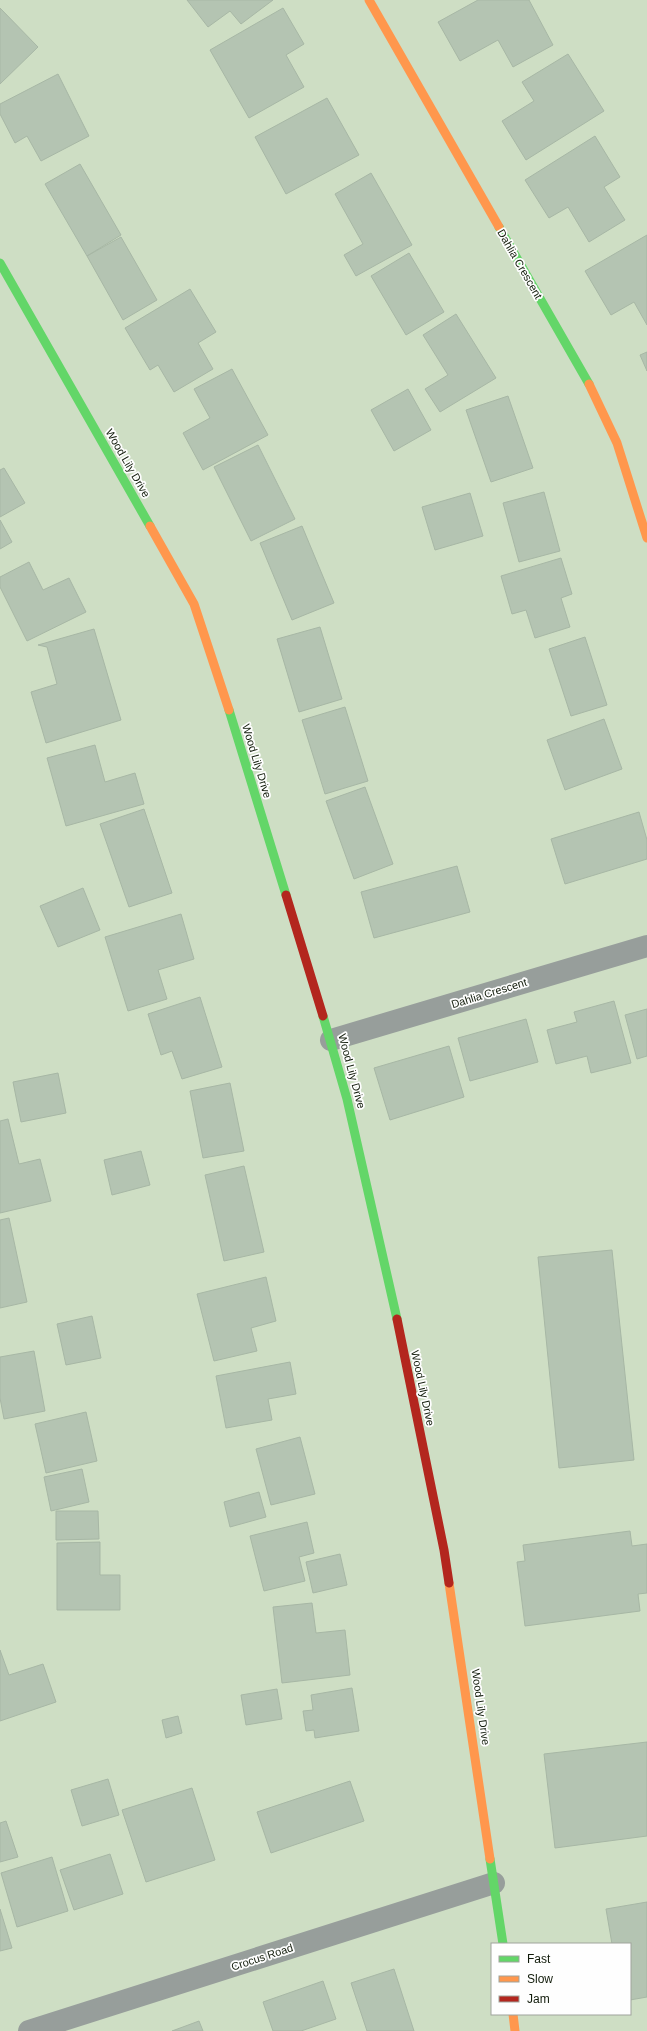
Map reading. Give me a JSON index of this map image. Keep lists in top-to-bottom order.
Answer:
{
  "streets": {
    "street": ["Dahlia Crescent", "Wood Lily Drive", "Crocus Road"]
  },
  "crossings": [
    ["Dahlia Crescent", "Wood Lily Drive"],
    ["Wood Lily Drive", "Crocus Road"]
  ],
  "legend": ["Fast", "Slow", "Jam"]
}
